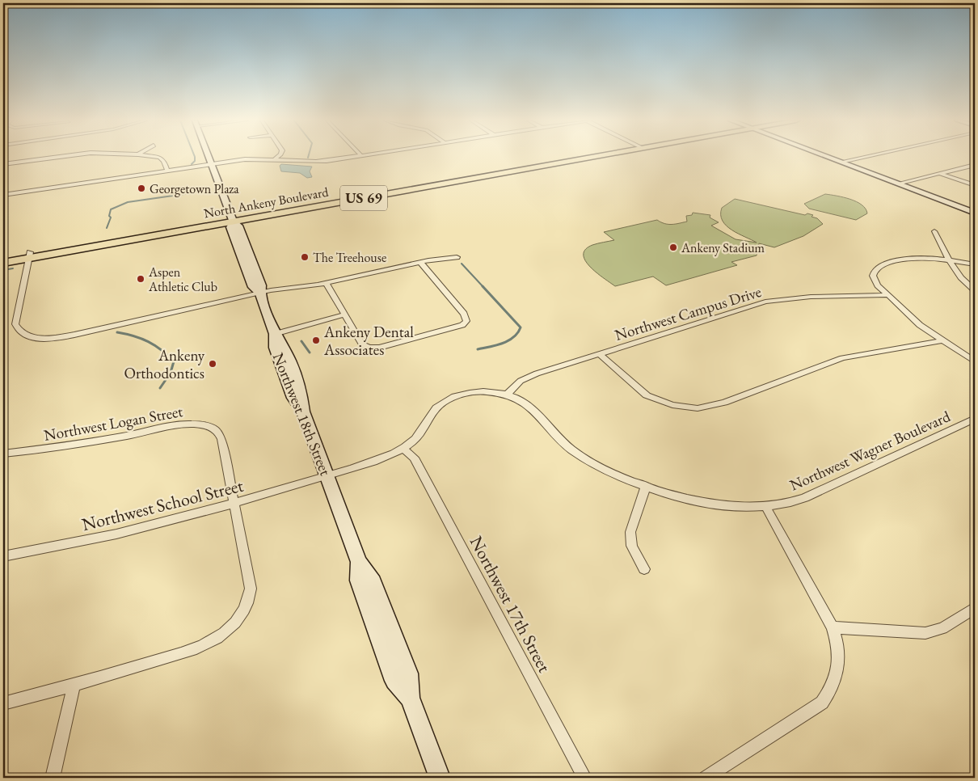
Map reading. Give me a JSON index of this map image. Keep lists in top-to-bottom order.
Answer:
{
  "streets": {
    "main road": ["US 69", "North Ankeny Boulevard", "Northwest 18th Street"],
    "street": [
      "Northwest Campus Drive",
      "Northwest Logan Street",
      "Northwest Wagner Boulevard",
      "Northwest School Street",
      "Northwest 17th Street"
    ]
  },
  "crossings": [
    ["North Ankeny Boulevard", "Northwest 18th Street"],
    ["Northwest Campus Drive", "Northwest Wagner Boulevard"],
    ["Northwest 18th Street", "Northwest Wagner Boulevard"],
    ["Northwest 18th Street", "Northwest School Street"],
    ["Northwest Logan Street", "Northwest School Street"],
    ["Northwest Wagner Boulevard", "Northwest School Street"],
    ["Northwest Wagner Boulevard", "Northwest 17th Street"]
  ],
  "places": [
    "Georgetown Plaza",
    "Ankeny Stadium",
    "The Treehouse",
    "Aspen Athletic Club",
    "Ankeny Dental Associates",
    "Ankeny Orthodontics"
  ]
}
